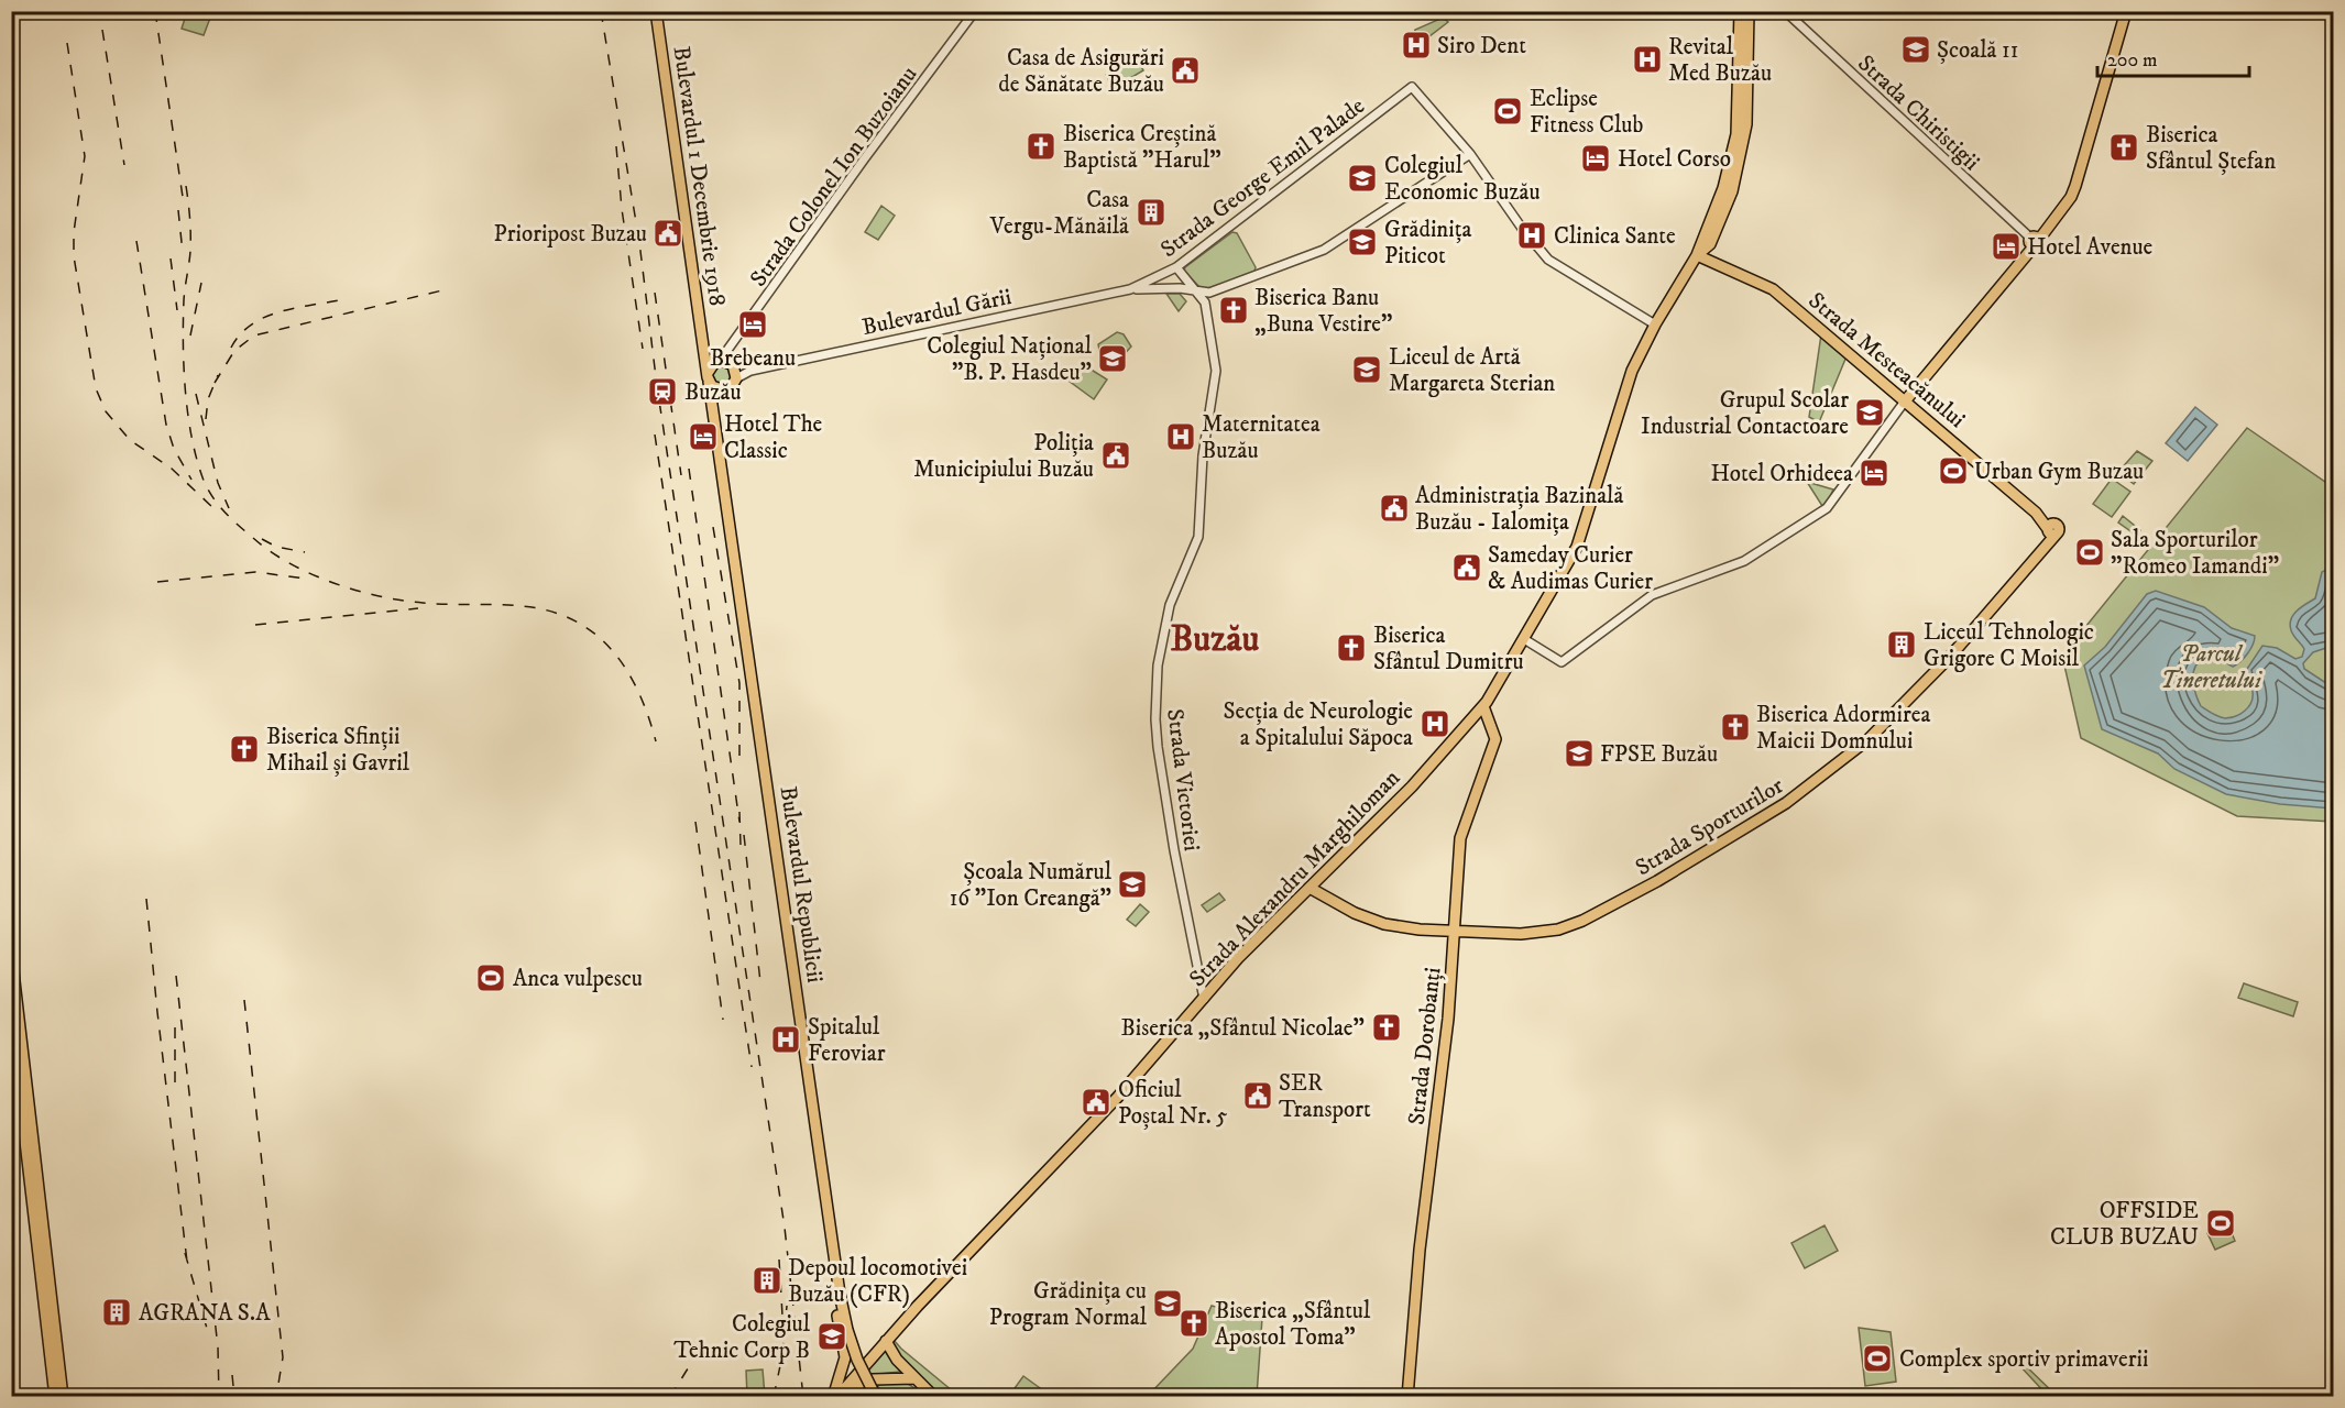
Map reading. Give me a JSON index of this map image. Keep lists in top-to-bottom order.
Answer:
{
  "streets": {
    "main road": [
      "Bulevardul 1 Decembrie 1918",
      "Strada Mesteacănului",
      "Strada Sporturilor",
      "Strada Alexandru Marghiloman",
      "Bulevardul Republicii",
      "Strada Dorobanți"
    ],
    "street": [
      "Strada Chiristigii",
      "Strada Colonel Ion Buzoianu",
      "Strada George Emil Palade",
      "Bulevardul Gării",
      "Strada Victoriei"
    ]
  },
  "crossings": [
    ["Bulevardul 1 Decembrie 1918", "Strada Colonel Ion Buzoianu"],
    ["Bulevardul 1 Decembrie 1918", "Bulevardul Gării"],
    ["Bulevardul 1 Decembrie 1918", "Bulevardul Republicii"],
    ["Strada Colonel Ion Buzoianu", "Bulevardul Gării"],
    ["Strada Colonel Ion Buzoianu", "Bulevardul Republicii"],
    ["Strada George Emil Palade", "Bulevardul Gării"],
    ["Strada George Emil Palade", "Strada Victoriei"],
    ["Bulevardul Gării", "Bulevardul Republicii"],
    ["Strada Mesteacănului", "Strada Sporturilor"],
    ["Strada Mesteacănului", "Strada Alexandru Marghiloman"],
    ["Strada Victoriei", "Strada Alexandru Marghiloman"],
    ["Strada Sporturilor", "Strada Alexandru Marghiloman"],
    ["Strada Sporturilor", "Strada Dorobanți"],
    ["Strada Alexandru Marghiloman", "Strada Dorobanți"]
  ],
  "districts": ["Buzău"],
  "parks": ["Parcul Tineretului"],
  "places": {
    "hospital": [
      "Siro Dent",
      "Revital Med Buzău",
      "Clinica Sante",
      "Maternitatea Buzău",
      "Secția de Neurologie a Spitalului Săpoca",
      "Spitalul Feroviar"
    ],
    "school or university": [
      "Școală 11",
      "Colegiul Economic Buzău",
      "Grădinița Piticot",
      "Colegiul Național \"B. P. Hasdeu\"",
      "Liceul de Artă Margareta Sterian",
      "Grupul Scolar Industrial Contactoare",
      "FPSE Buzău",
      "Școala Numărul 16 \"Ion Creangă\"",
      "Grădiniţa cu Program Normal",
      "Colegiul Tehnic Corp B"
    ],
    "public building": [
      "Casa de Asigurări de Sănătate Buzău",
      "Prioripost Buzau",
      "Poliția Municipiului Buzău",
      "Administrația Bazinală Buzău - Ialomița",
      "Sameday Curier & Audimas Curier",
      "SER Transport",
      "Oficiul Poștal Nr. 5"
    ],
    "sports": [
      "Eclipse Fitness Club",
      "Urban Gym Buzau",
      "Sala Sporturilor \"Romeo Iamandi\"",
      "Anca vulpescu",
      "OFFSIDE CLUB BUZAU",
      "Complex sportiv primaverii"
    ],
    "church": [
      "Biserica Creștină Baptistă \"Harul\"",
      "Biserica Sfântul Ștefan",
      "Biserica Banu „Buna Vestire”",
      "Biserica Sfântul Dumitru",
      "Biserica Adormirea Maicii Domnului",
      "Biserica Sfinții Mihail și Gavril",
      "Biserica „Sfântul Nicolae\"",
      "Biserica „Sfântul Apostol Toma\""
    ],
    "hotel": [
      "Hotel Corso",
      "Hotel Avenue",
      "Brebeanu",
      "Hotel The Classic",
      "Hotel Orhideea"
    ],
    "building": [
      "Casa Vergu-Mănăilă",
      "Liceul Tehnologic Grigore C Moisil",
      "Depoul locomotivei Buzău (CFR)",
      "AGRANA S.A"
    ],
    "station": ["Buzău"]
  },
  "scale_bar": "200 m"
}
